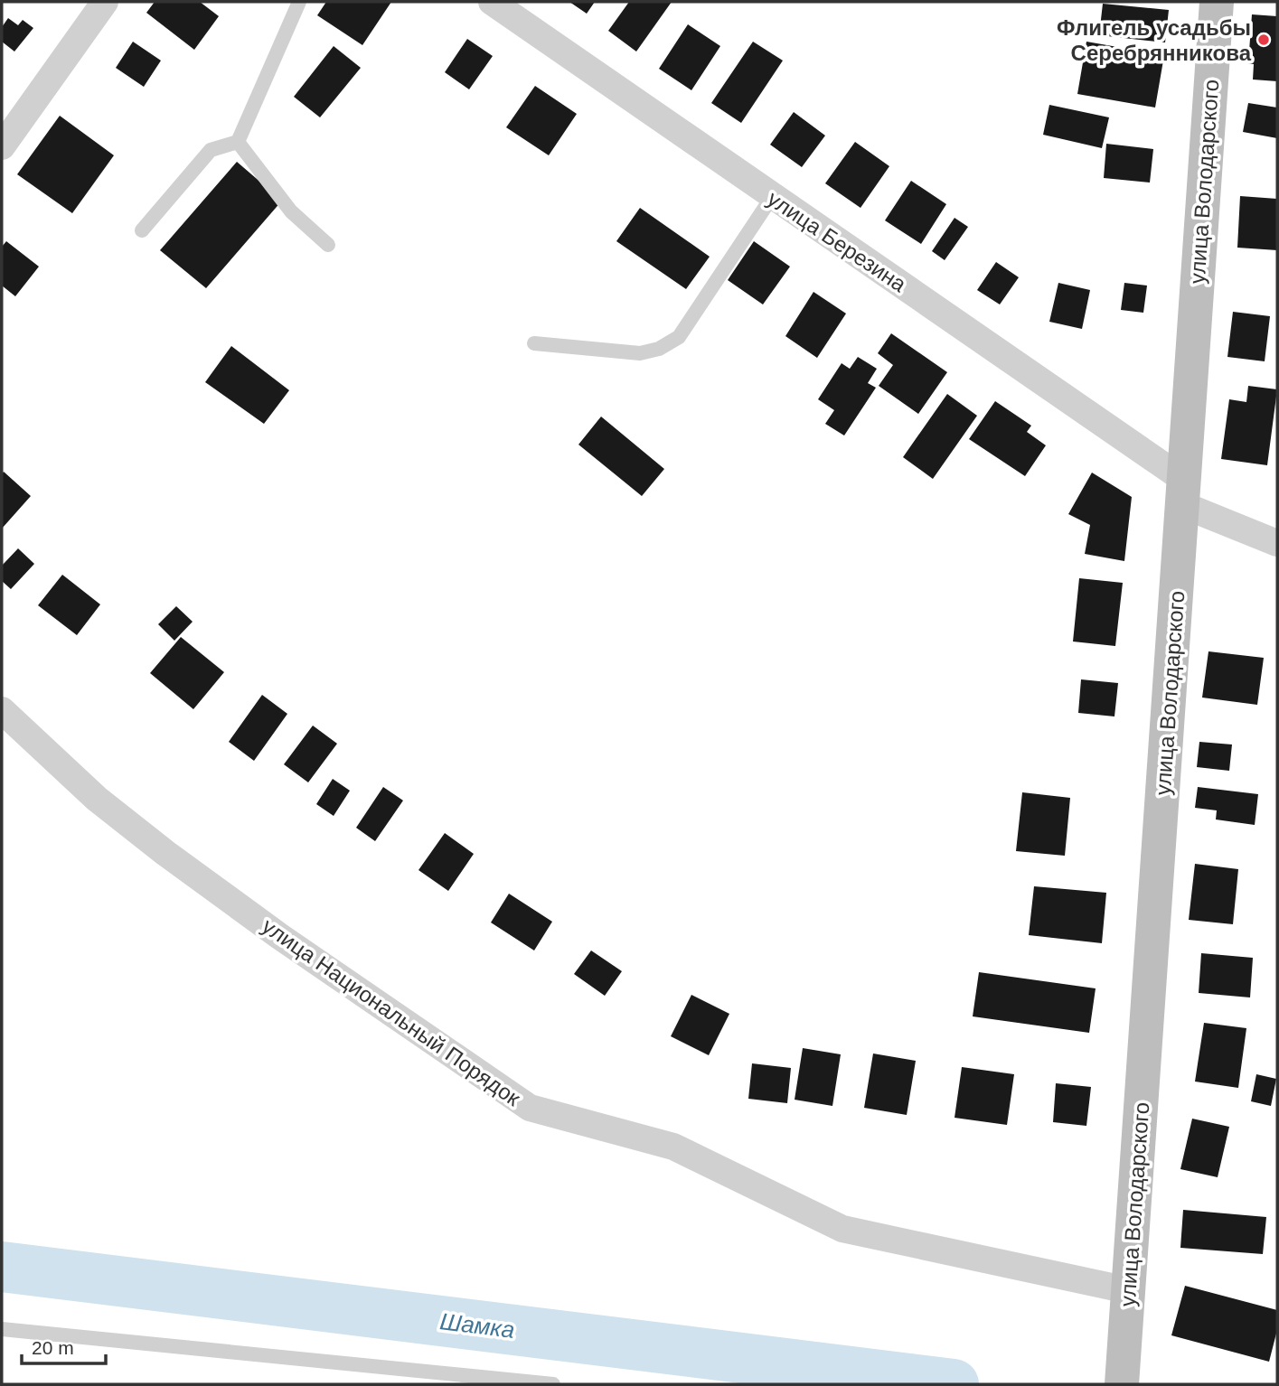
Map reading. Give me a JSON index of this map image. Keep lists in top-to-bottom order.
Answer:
{
  "streets": {
    "main road": ["улица Володарского"],
    "street": ["улица Березина", "улица Национальный Порядок"]
  },
  "crossings": [
    ["улица Володарского", "улица Березина"],
    ["улица Володарского", "улица Национальный Порядок"]
  ],
  "water": ["Шамка"],
  "places": ["Флигель усадьбы Серебрянникова"],
  "scale_bar": "20 m"
}
